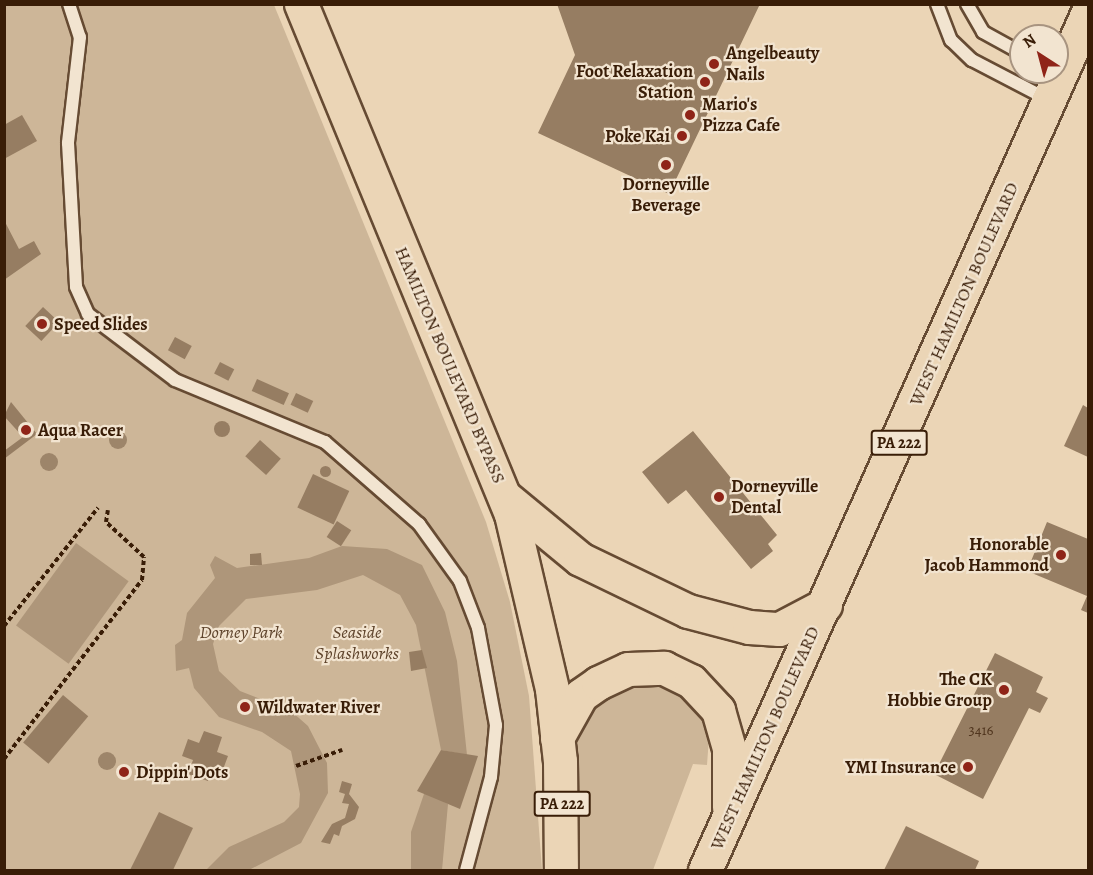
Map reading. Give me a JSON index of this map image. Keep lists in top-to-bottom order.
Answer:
{
  "streets": {
    "main road": ["WEST HAMILTON BOULEVARD", "HAMILTON BOULEVARD BYPASS", "PA 222"]
  },
  "crossings": [
    ["HAMILTON BOULEVARD BYPASS", "PA 222"]
  ],
  "parks": ["Dorney Park", "Seaside Splashworks"],
  "places": [
    "Angelbeauty Nails",
    "Foot Relaxation Station",
    "Mario's Pizza Cafe",
    "Poke Kai",
    "Dorneyville Beverage",
    "Speed Slides",
    "Aqua Racer",
    "Dorneyville Dental",
    "Honorable Jacob Hammond",
    "The CK Hobbie Group",
    "Wildwater River",
    "YMI Insurance",
    "Dippin' Dots"
  ],
  "house_numbers": ["3416"],
  "north": "top left"
}
